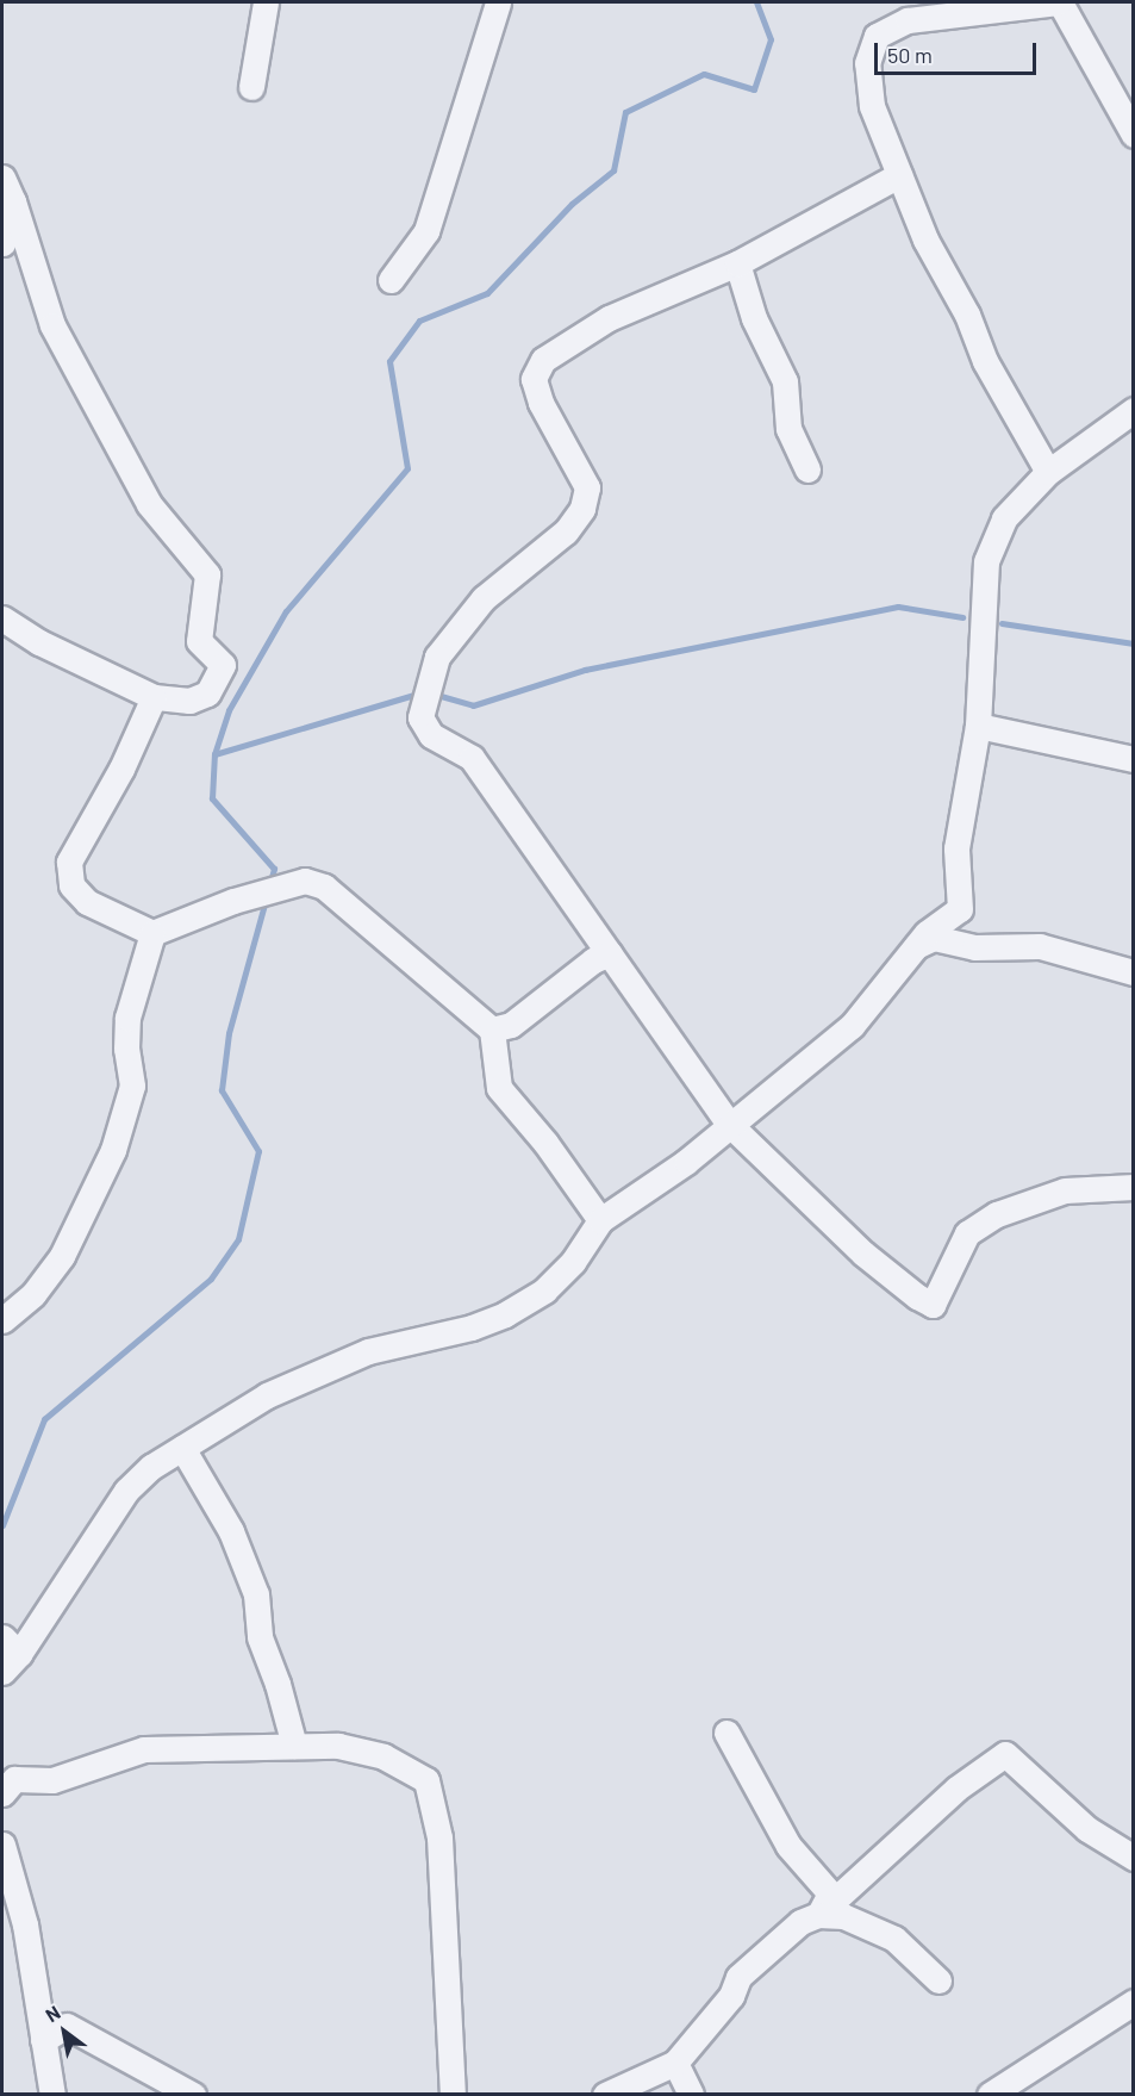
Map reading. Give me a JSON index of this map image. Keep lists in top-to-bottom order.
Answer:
{
  "scale_bar": "50 m",
  "north": "top left"
}
